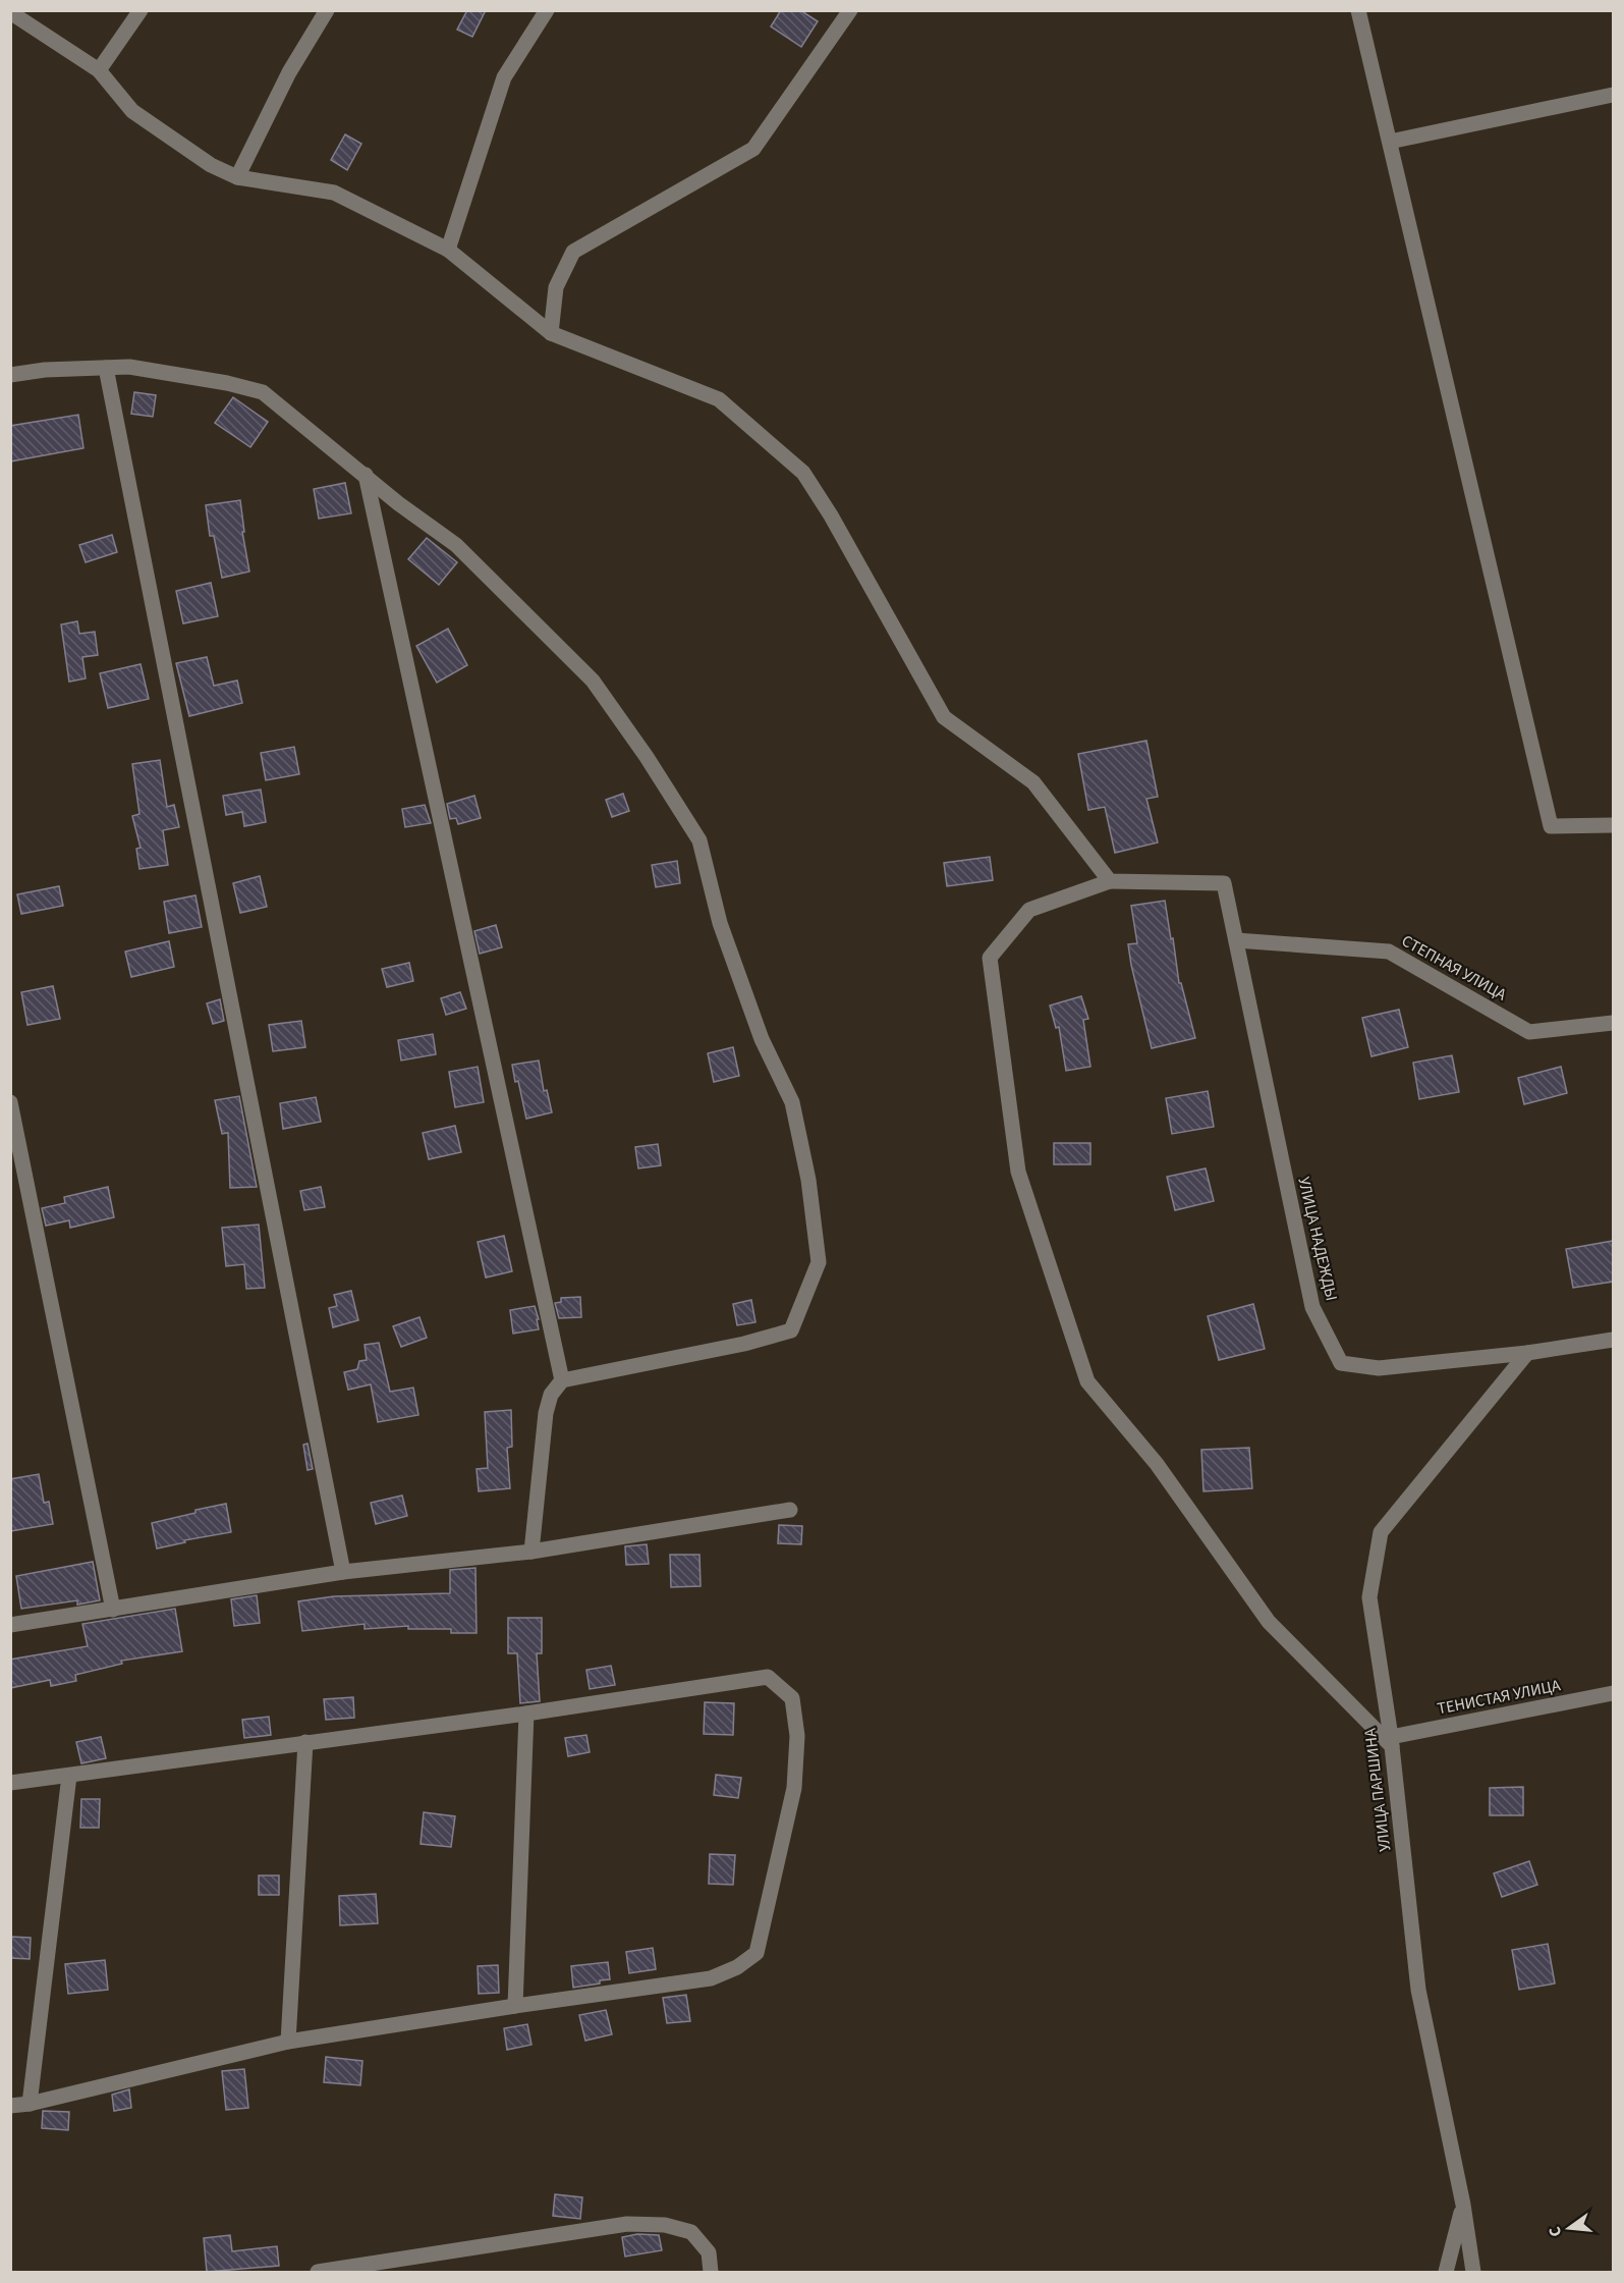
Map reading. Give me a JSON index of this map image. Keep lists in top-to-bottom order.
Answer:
{
  "streets": {
    "street": [
      "СТЕПНАЯ УЛИЦА",
      "УЛИЦА НАДЕЖДЫ",
      "ТЕНИСТАЯ УЛИЦА",
      "УЛИЦА ПАРШИНА"
    ]
  },
  "crossings": [
    ["СТЕПНАЯ УЛИЦА", "УЛИЦА НАДЕЖДЫ"],
    ["УЛИЦА НАДЕЖДЫ", "УЛИЦА ПАРШИНА"],
    ["ТЕНИСТАЯ УЛИЦА", "УЛИЦА ПАРШИНА"]
  ],
  "north": "left"
}
